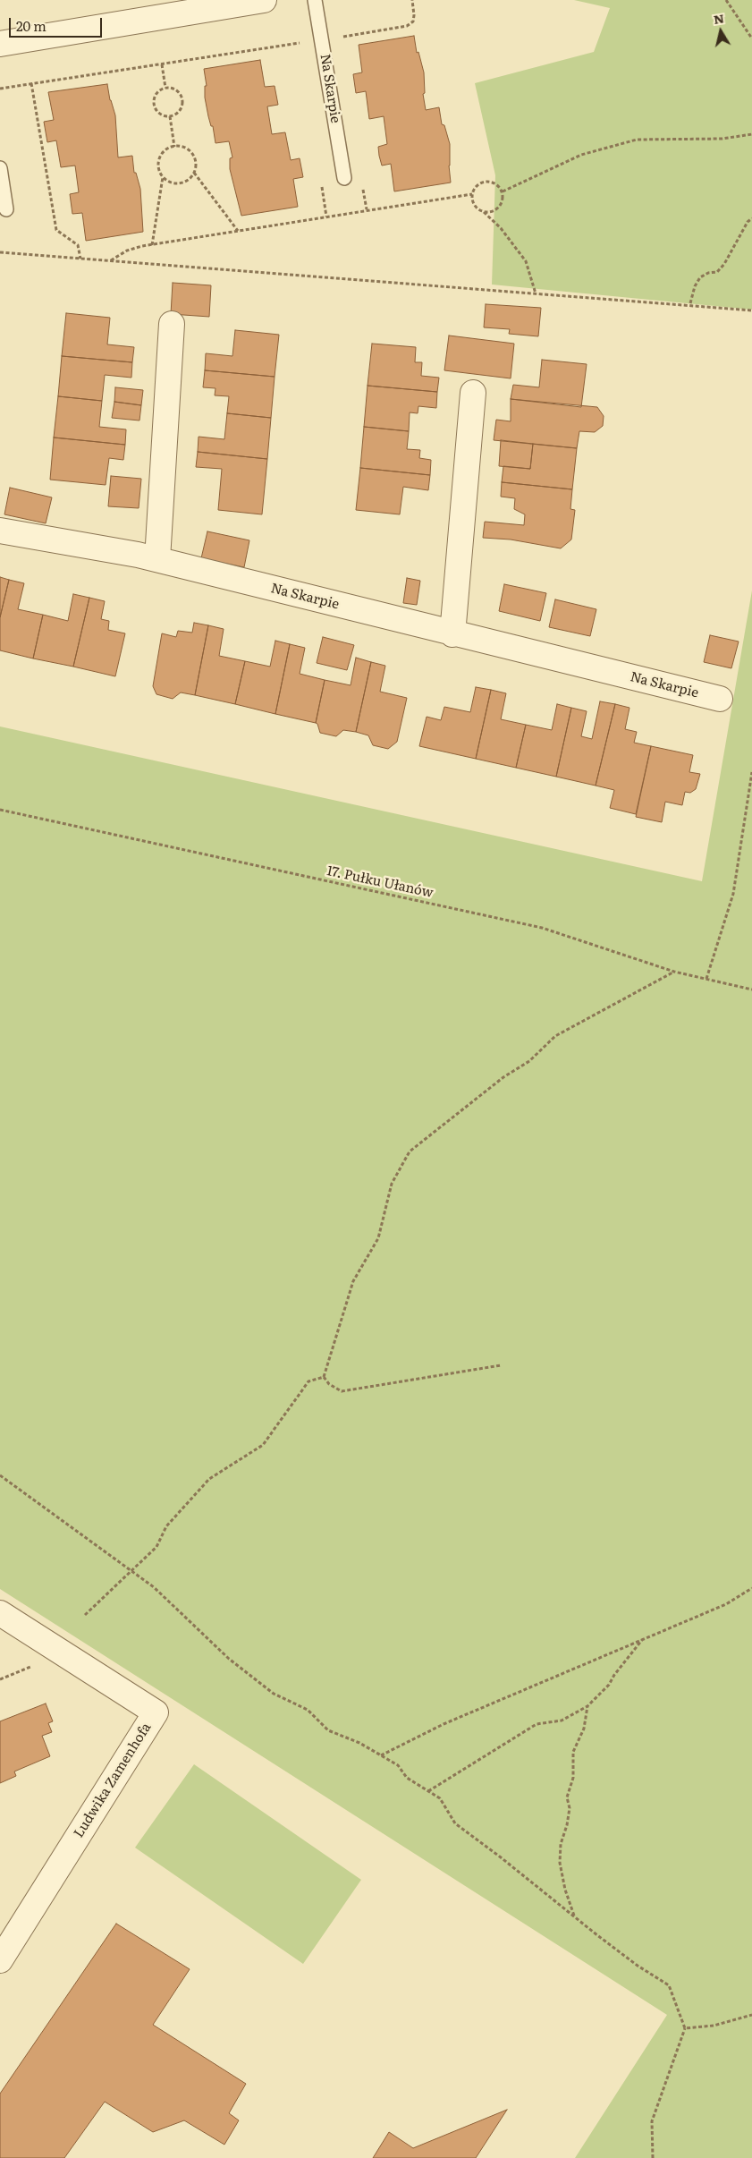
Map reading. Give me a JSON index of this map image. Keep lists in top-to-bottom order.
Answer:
{
  "streets": {
    "street": ["Na Skarpie", "Ludwika Zamenhofa"],
    "path": ["17. Pułku Ułanów"]
  },
  "scale_bar": "20 m",
  "north": "top"
}
